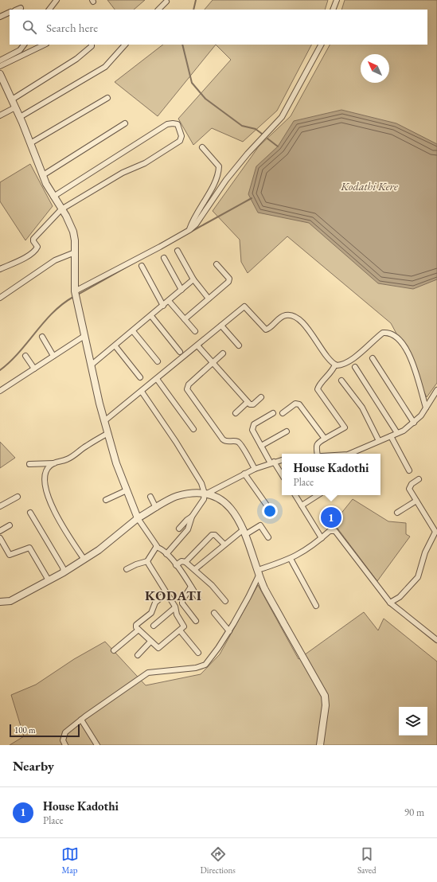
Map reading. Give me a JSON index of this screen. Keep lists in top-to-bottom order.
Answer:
{
  "districts": ["KODATI"],
  "water": ["Kodathi Kere"],
  "scale_bar": "100 m",
  "north": "top left",
  "page": {
    "search": "Search here",
    "popup": ["House Kadothi", "Place"],
    "pins": "1",
    "scale": "100 m",
    "heading": "Nearby",
    "list": [
      {
        "mark": "1",
        "name": "House Kadothi",
        "note": "Place",
        "value": "90 m"
      }
    ],
    "nav": ["Map", "Directions", "Saved"]
  }
}
